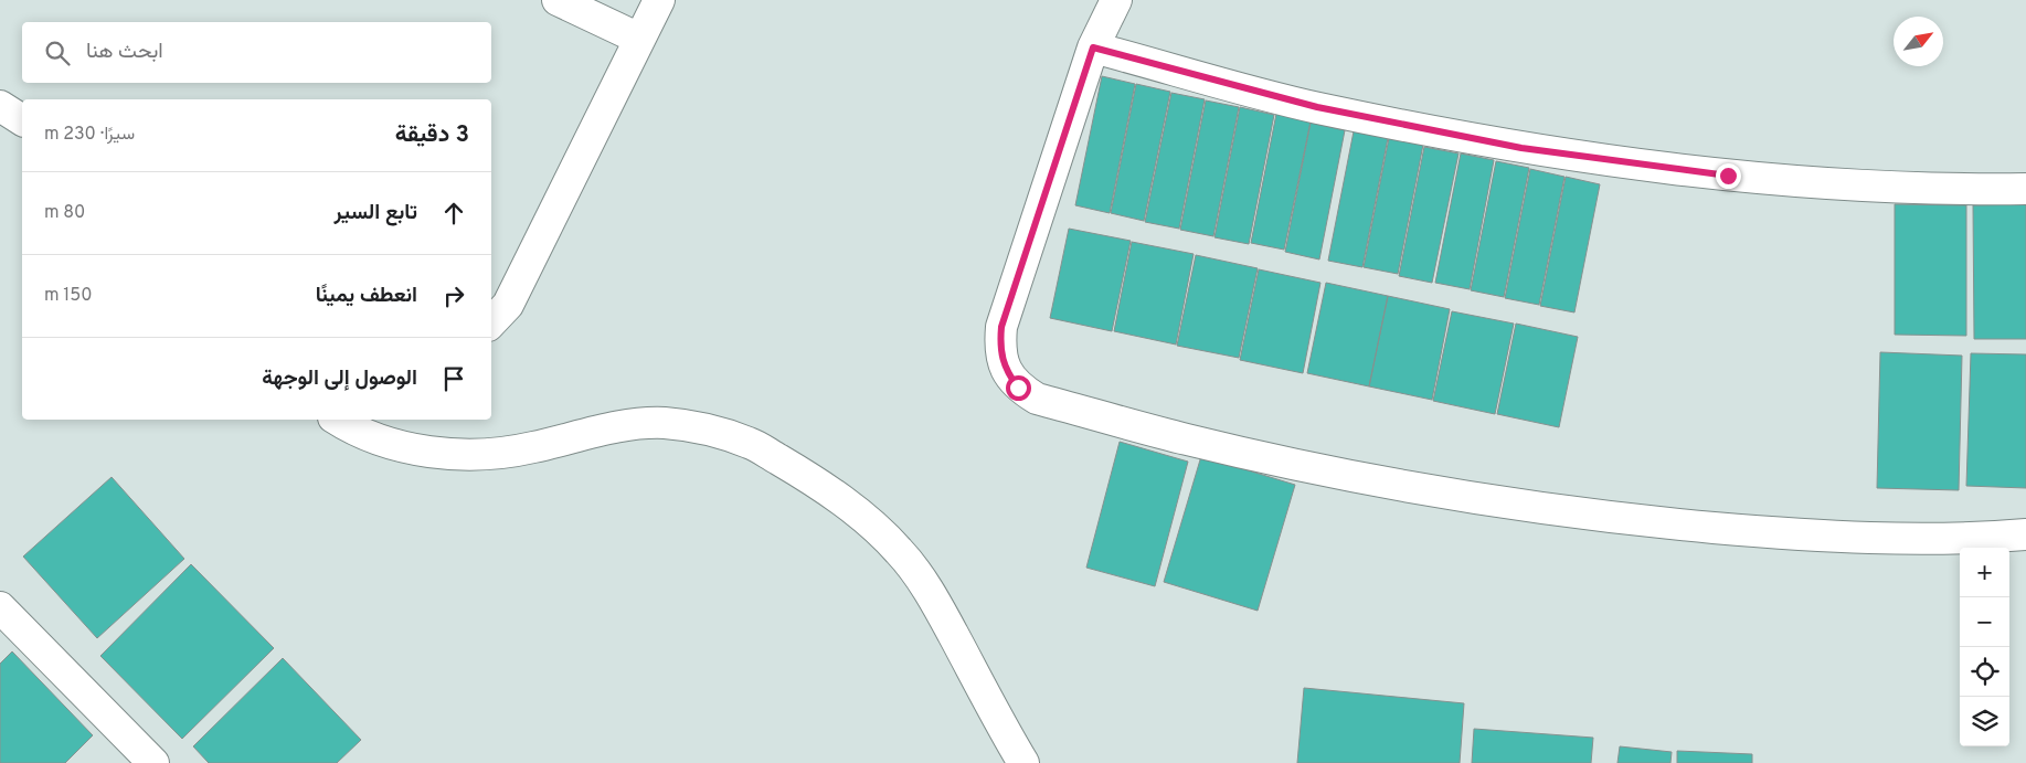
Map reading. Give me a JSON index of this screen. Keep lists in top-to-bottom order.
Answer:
{
  "north": "top right",
  "page": {
    "search": "ابحث هنا",
    "heading": ["3 دقيقة", "سيرًا · 230 m"],
    "list": [
      ["تابع السير", "80 m"],
      ["انعطف يمينًا", "150 m"],
      "الوصول إلى الوجهة"
    ],
    "map_buttons": ["+", "−"]
  }
}
